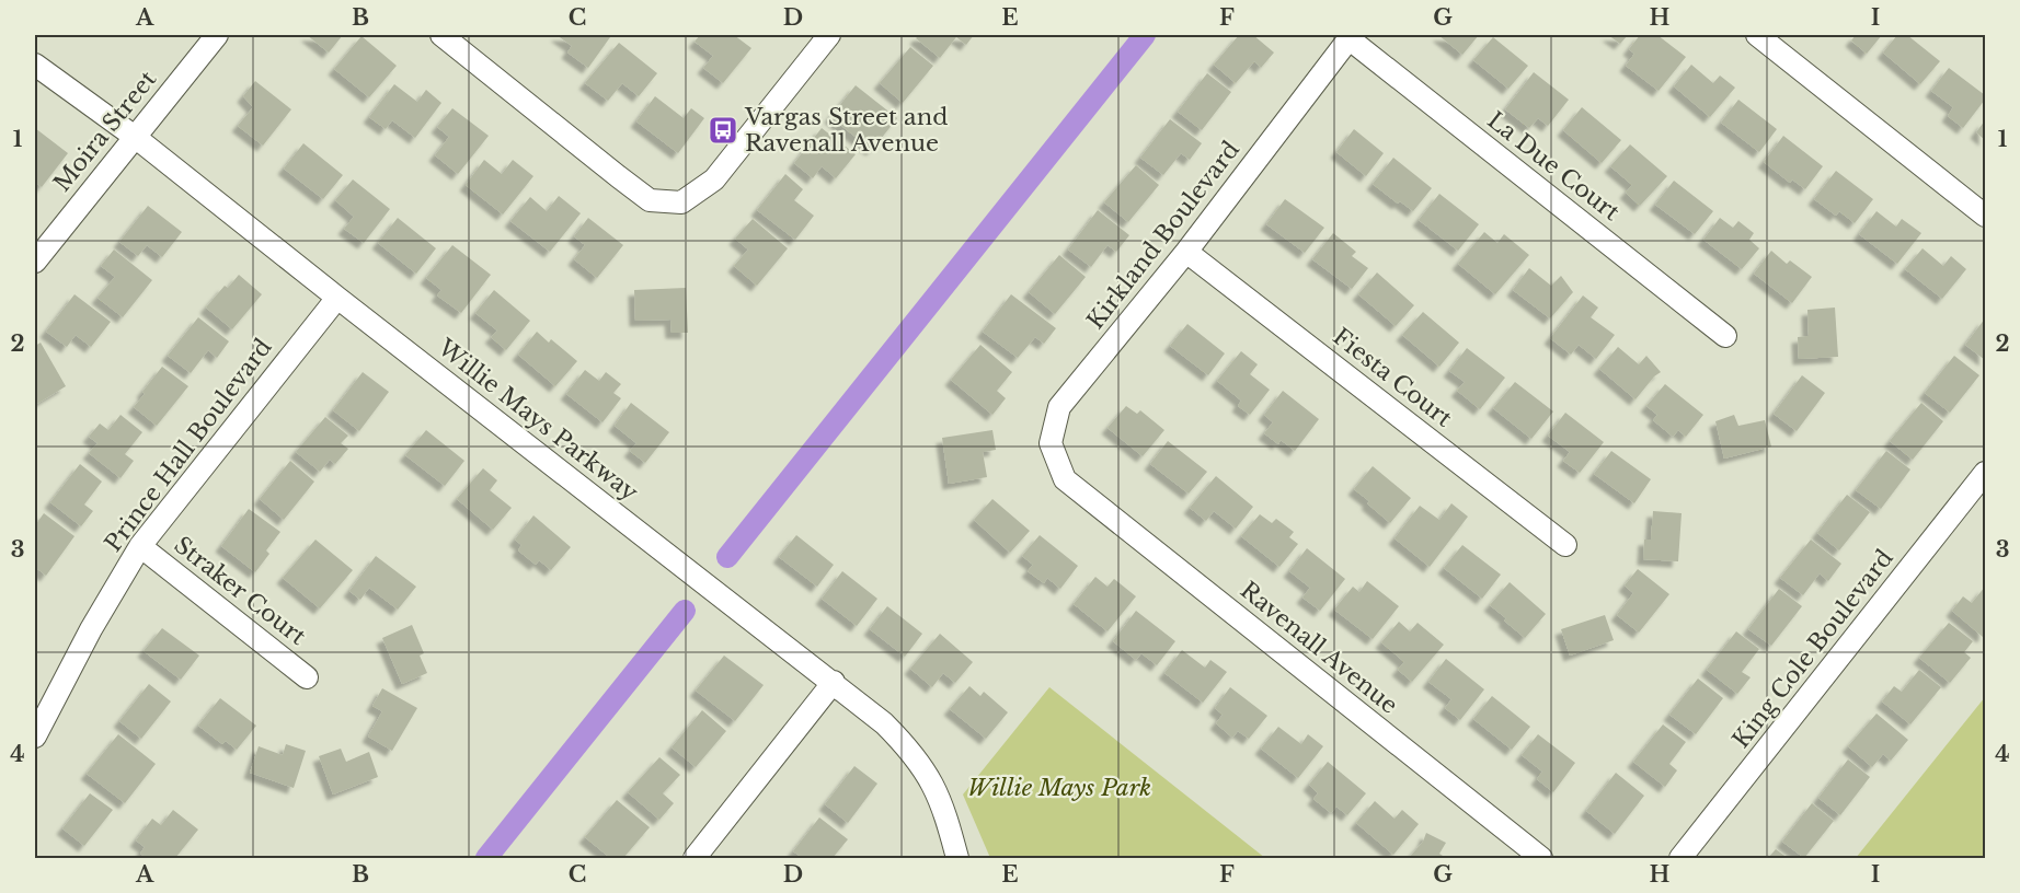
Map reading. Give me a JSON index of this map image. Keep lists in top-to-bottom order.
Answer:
{
  "streets": {
    "street": [
      "Moira Street",
      "La Due Court",
      "Kirkland Boulevard",
      "Fiesta Court",
      "Willie Mays Parkway",
      "Prince Hall Boulevard",
      "Straker Court",
      "Ravenall Avenue",
      "King Cole Boulevard"
    ]
  },
  "crossings": [
    ["Moira Street", "Willie Mays Parkway"],
    ["La Due Court", "Kirkland Boulevard"],
    ["Kirkland Boulevard", "Fiesta Court"],
    ["Kirkland Boulevard", "Ravenall Avenue"],
    ["Willie Mays Parkway", "Prince Hall Boulevard"],
    ["Prince Hall Boulevard", "Straker Court"]
  ],
  "parks": ["Willie Mays Park"],
  "places": {
    "bus stop": ["Vargas Street and Ravenall Avenue"]
  },
  "grid": {
    "columns": [
      "A",
      "B",
      "C",
      "D",
      "E",
      "F",
      "G",
      "H",
      "I"
    ],
    "rows": [
      "1",
      "2",
      "3",
      "4"
    ]
  }
}
